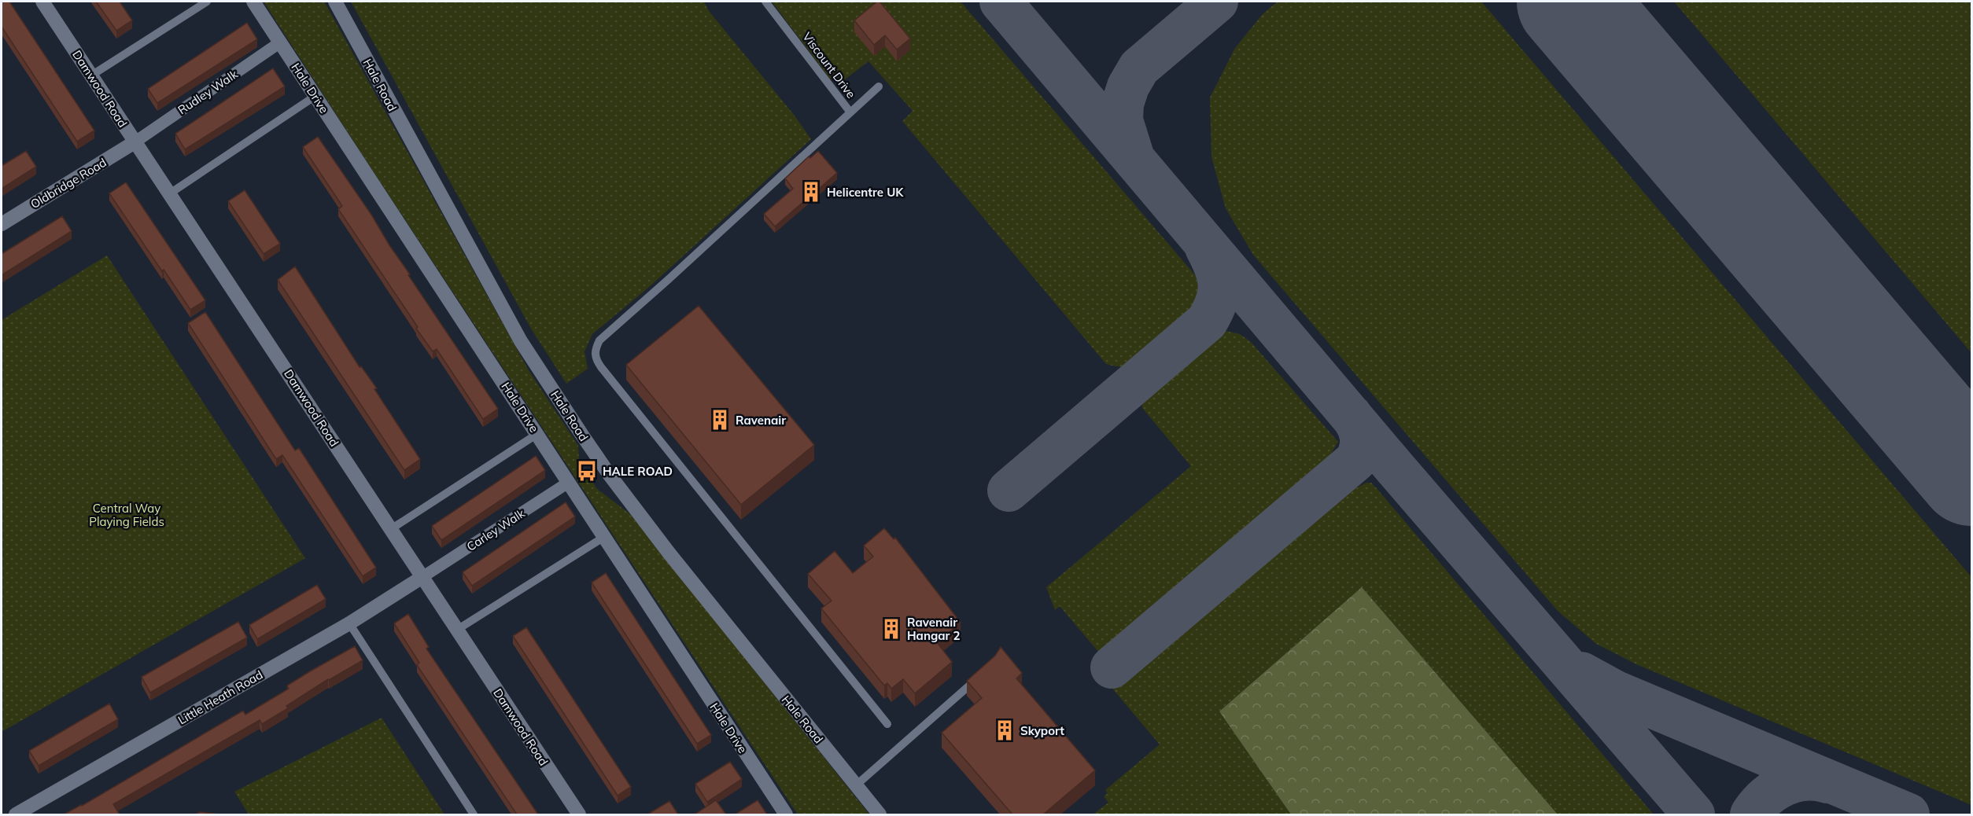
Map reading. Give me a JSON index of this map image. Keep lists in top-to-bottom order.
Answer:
{
  "streets": {
    "street": [
      "Hale Road",
      "Hale Drive",
      "Damwood Road",
      "Rudley Walk",
      "Oldbridge Road",
      "Carley Walk",
      "Little Heath Road"
    ],
    "lane": ["Viscount Drive"]
  },
  "crossings": [
    ["Hale Drive", "Rudley Walk"],
    ["Hale Drive", "Carley Walk"],
    ["Damwood Road", "Rudley Walk"],
    ["Damwood Road", "Oldbridge Road"],
    ["Damwood Road", "Carley Walk"],
    ["Damwood Road", "Little Heath Road"],
    ["Rudley Walk", "Oldbridge Road"],
    ["Carley Walk", "Little Heath Road"]
  ],
  "parks": ["Central Way Playing Fields"],
  "places": {
    "building": [
      "Helicentre UK",
      "Ravenair",
      "Ravenair Hangar 2",
      "Skyport"
    ],
    "bus stop": ["HALE ROAD"]
  }
}
